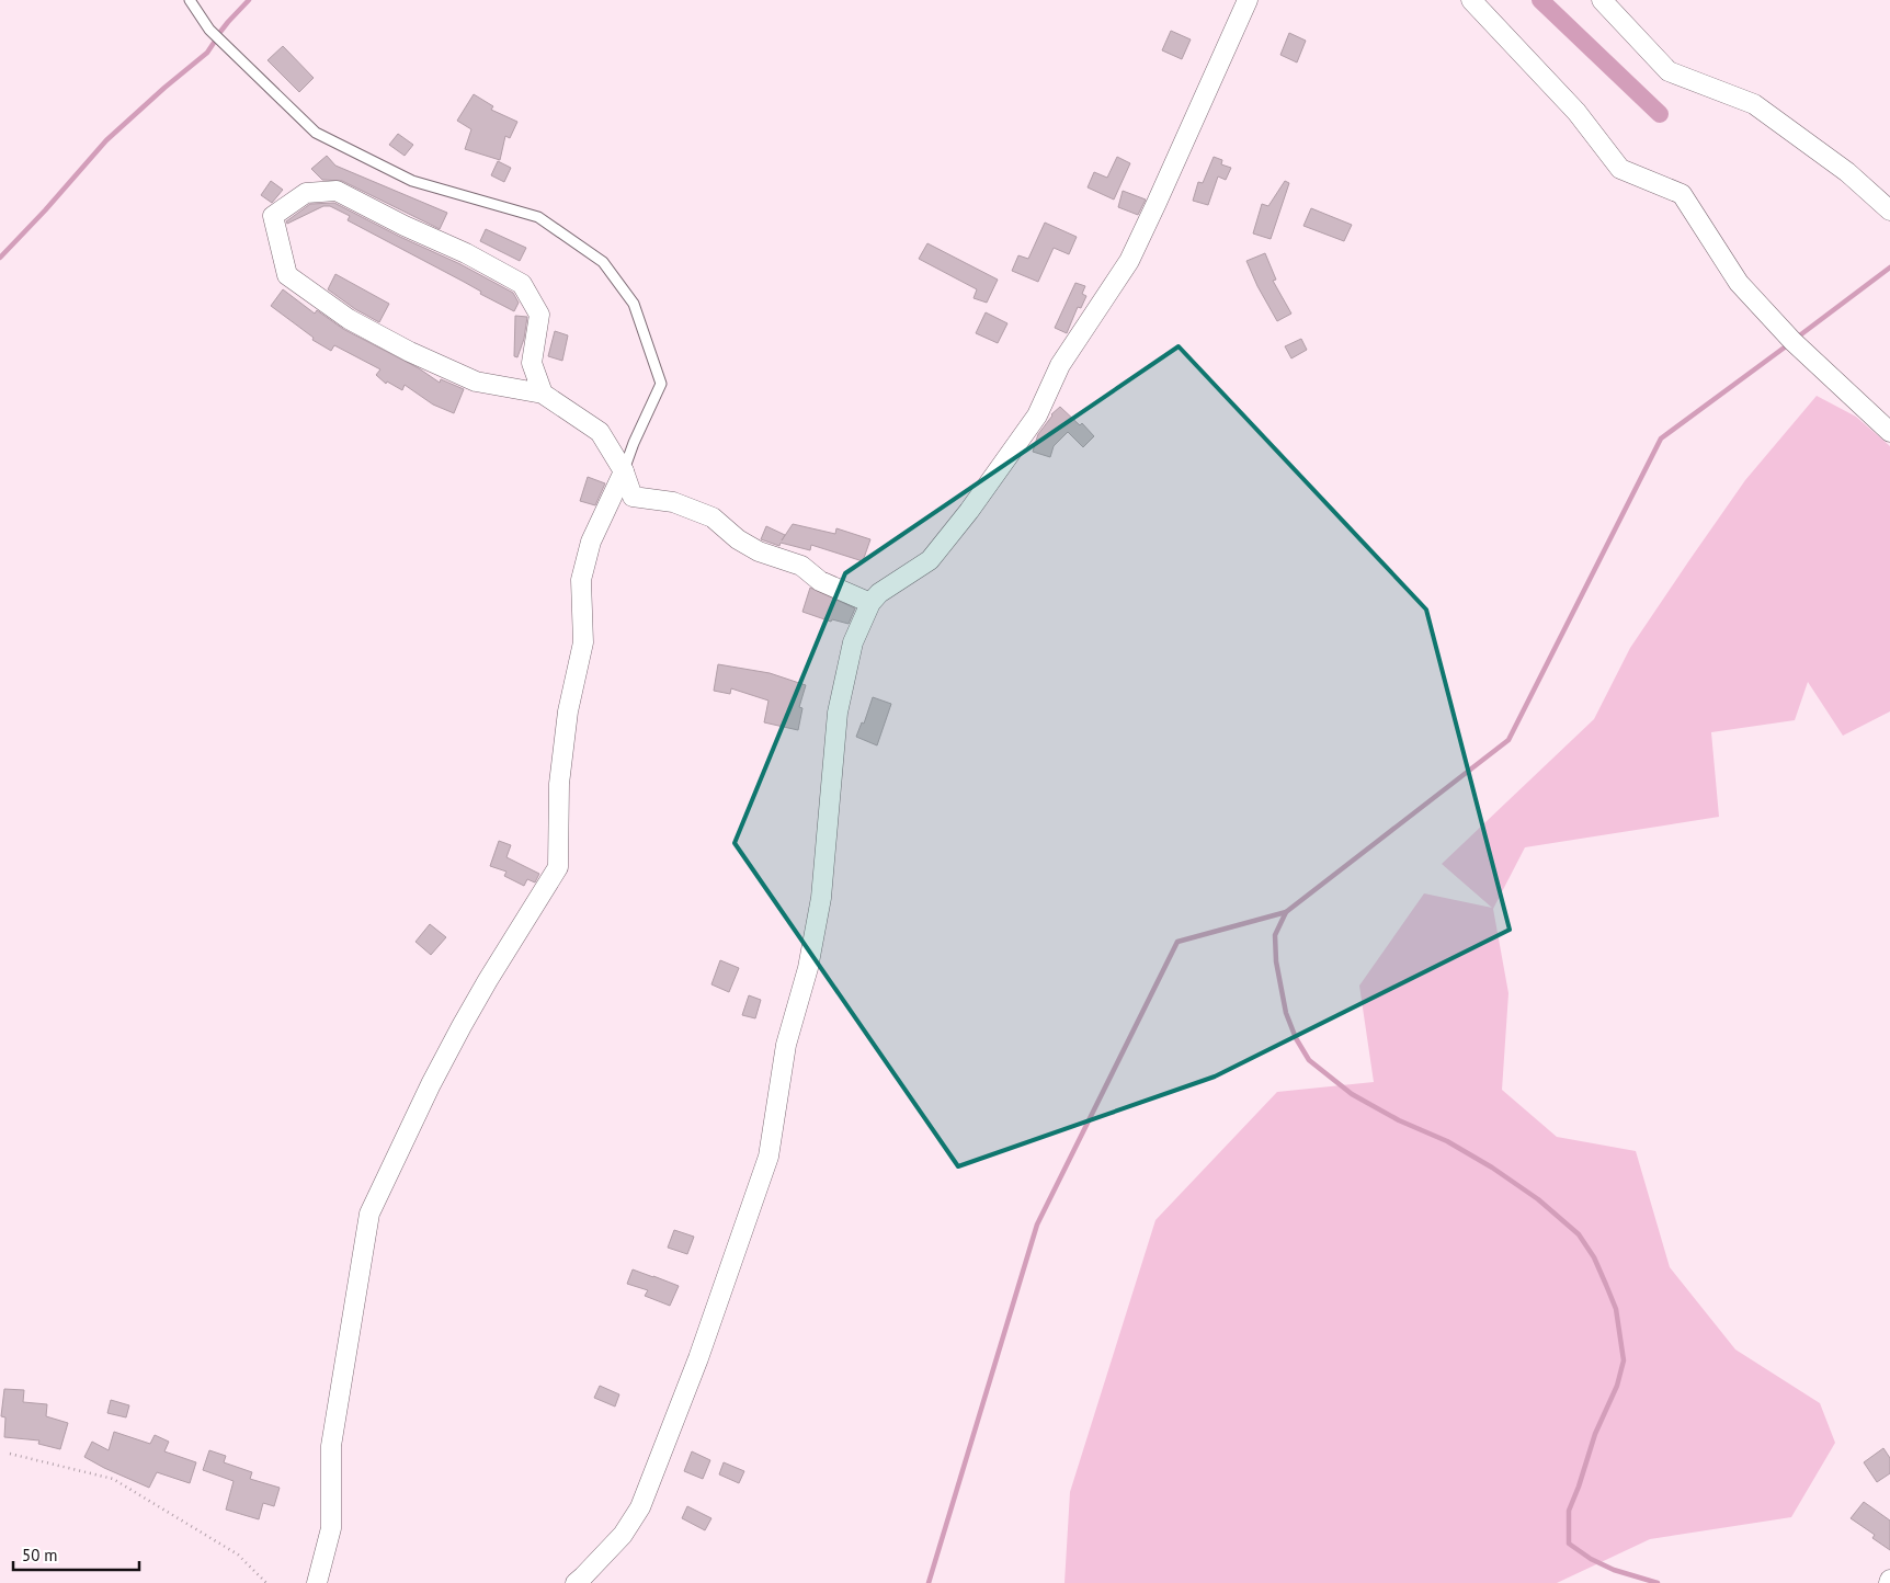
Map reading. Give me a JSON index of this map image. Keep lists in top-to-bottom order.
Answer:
{
  "scale_bar": "50 m"
}
